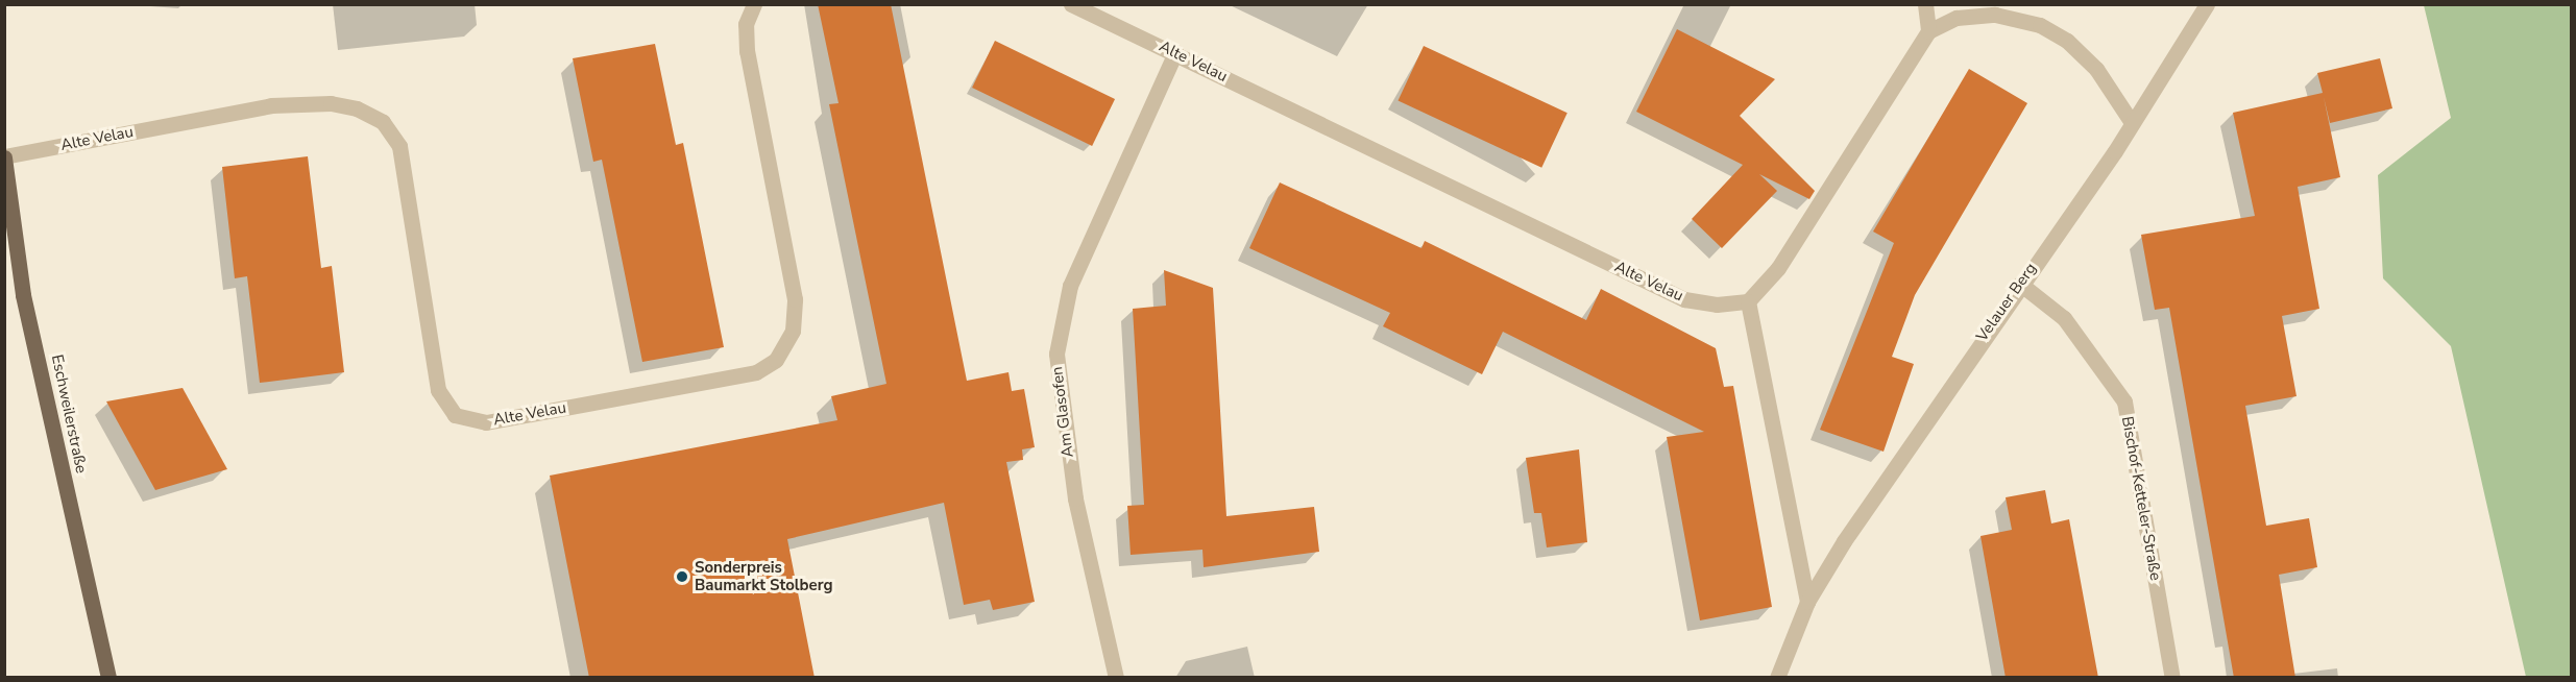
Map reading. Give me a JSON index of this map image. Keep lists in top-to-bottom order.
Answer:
{
  "streets": {
    "main road": ["Eschweilerstraße"],
    "street": [
      "Alte Velau",
      "Velauer Berg",
      "Am Glasofen",
      "Bischof-Ketteler-Straße"
    ]
  },
  "crossings": [
    ["Alte Velau", "Am Glasofen"],
    ["Alte Velau", "Eschweilerstraße"],
    ["Velauer Berg", "Bischof-Ketteler-Straße"]
  ],
  "places": ["Sonderpreis Baumarkt Stolberg"]
}
